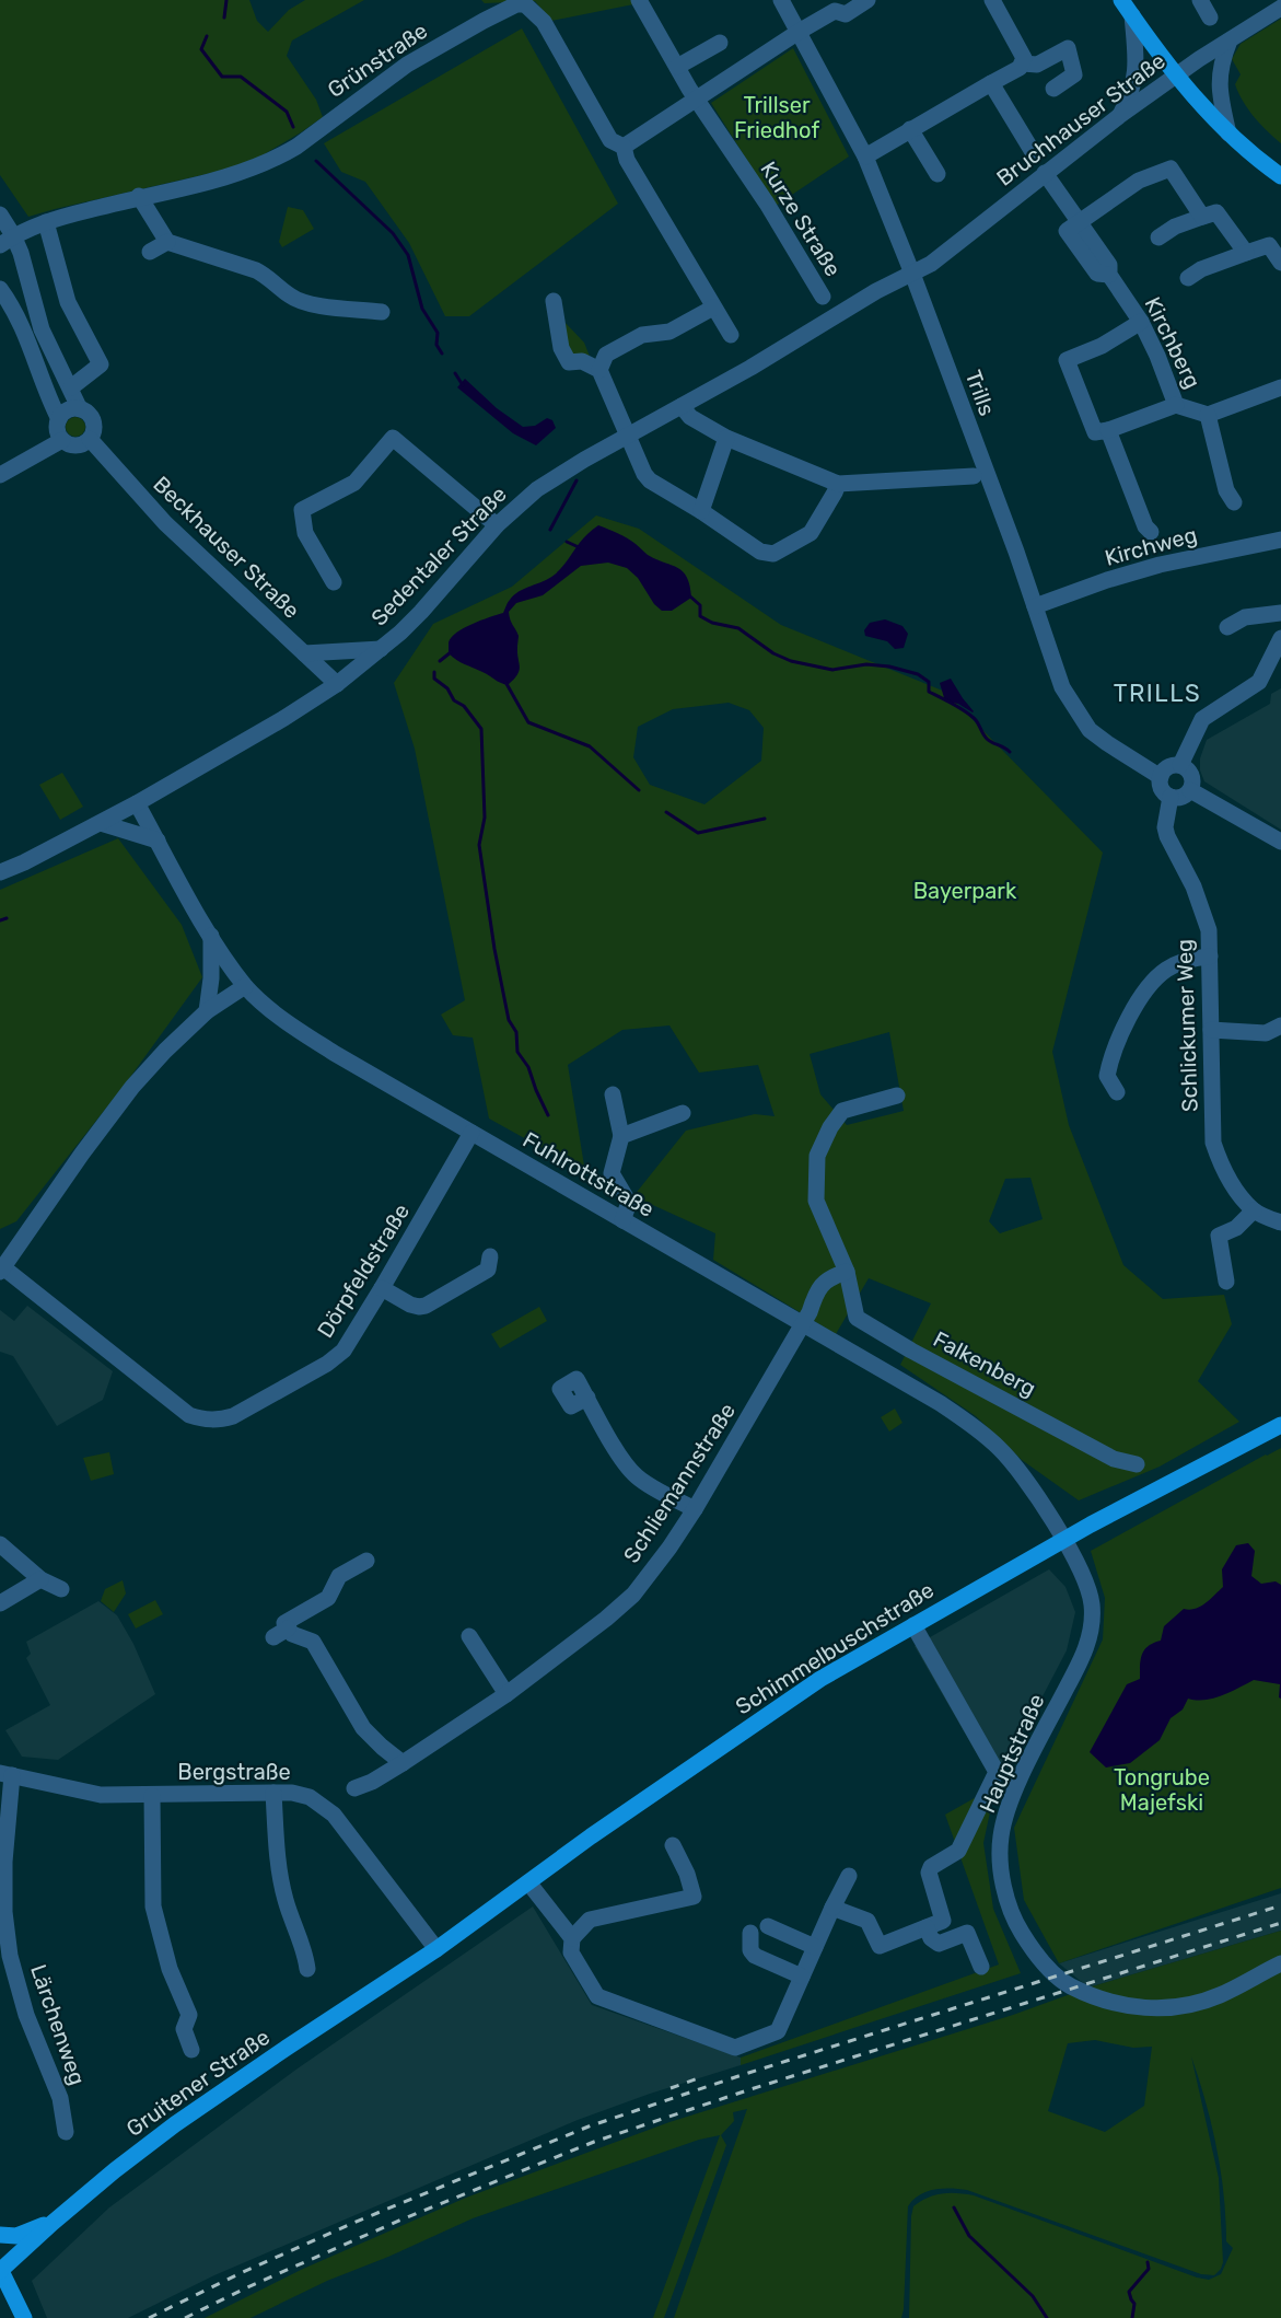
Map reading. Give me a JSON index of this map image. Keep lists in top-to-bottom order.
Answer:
{
  "streets": {
    "main road": ["Schimmelbuschstraße", "Gruitener Straße"],
    "street": [
      "Grünstraße",
      "Bruchhauser Straße",
      "Kurze Straße",
      "Kirchberg",
      "Trills",
      "Kirchweg",
      "Beckhauser Straße",
      "Sedentaler Straße",
      "Schlickumer Weg",
      "Fuhlrottstraße",
      "Dörpfeldstraße",
      "Falkenberg",
      "Schliemannstraße",
      "Hauptstraße",
      "Bergstraße",
      "Lärchenweg"
    ]
  },
  "crossings": [
    ["Bruchhauser Straße", "Kirchberg"],
    ["Bruchhauser Straße", "Trills"],
    ["Bruchhauser Straße", "Sedentaler Straße"],
    ["Trills", "Kirchweg"],
    ["Trills", "Sedentaler Straße"],
    ["Trills", "Schlickumer Weg"],
    ["Beckhauser Straße", "Sedentaler Straße"],
    ["Sedentaler Straße", "Fuhlrottstraße"],
    ["Fuhlrottstraße", "Dörpfeldstraße"],
    ["Fuhlrottstraße", "Schliemannstraße"],
    ["Fuhlrottstraße", "Schimmelbuschstraße"],
    ["Fuhlrottstraße", "Hauptstraße"],
    ["Schimmelbuschstraße", "Hauptstraße"],
    ["Schimmelbuschstraße", "Bergstraße"],
    ["Schimmelbuschstraße", "Gruitener Straße"],
    ["Bergstraße", "Lärchenweg"],
    ["Bergstraße", "Gruitener Straße"]
  ],
  "districts": ["TRILLS"],
  "parks": ["Trillser Friedhof", "Bayerpark", "Tongrube Majefski"]
}
